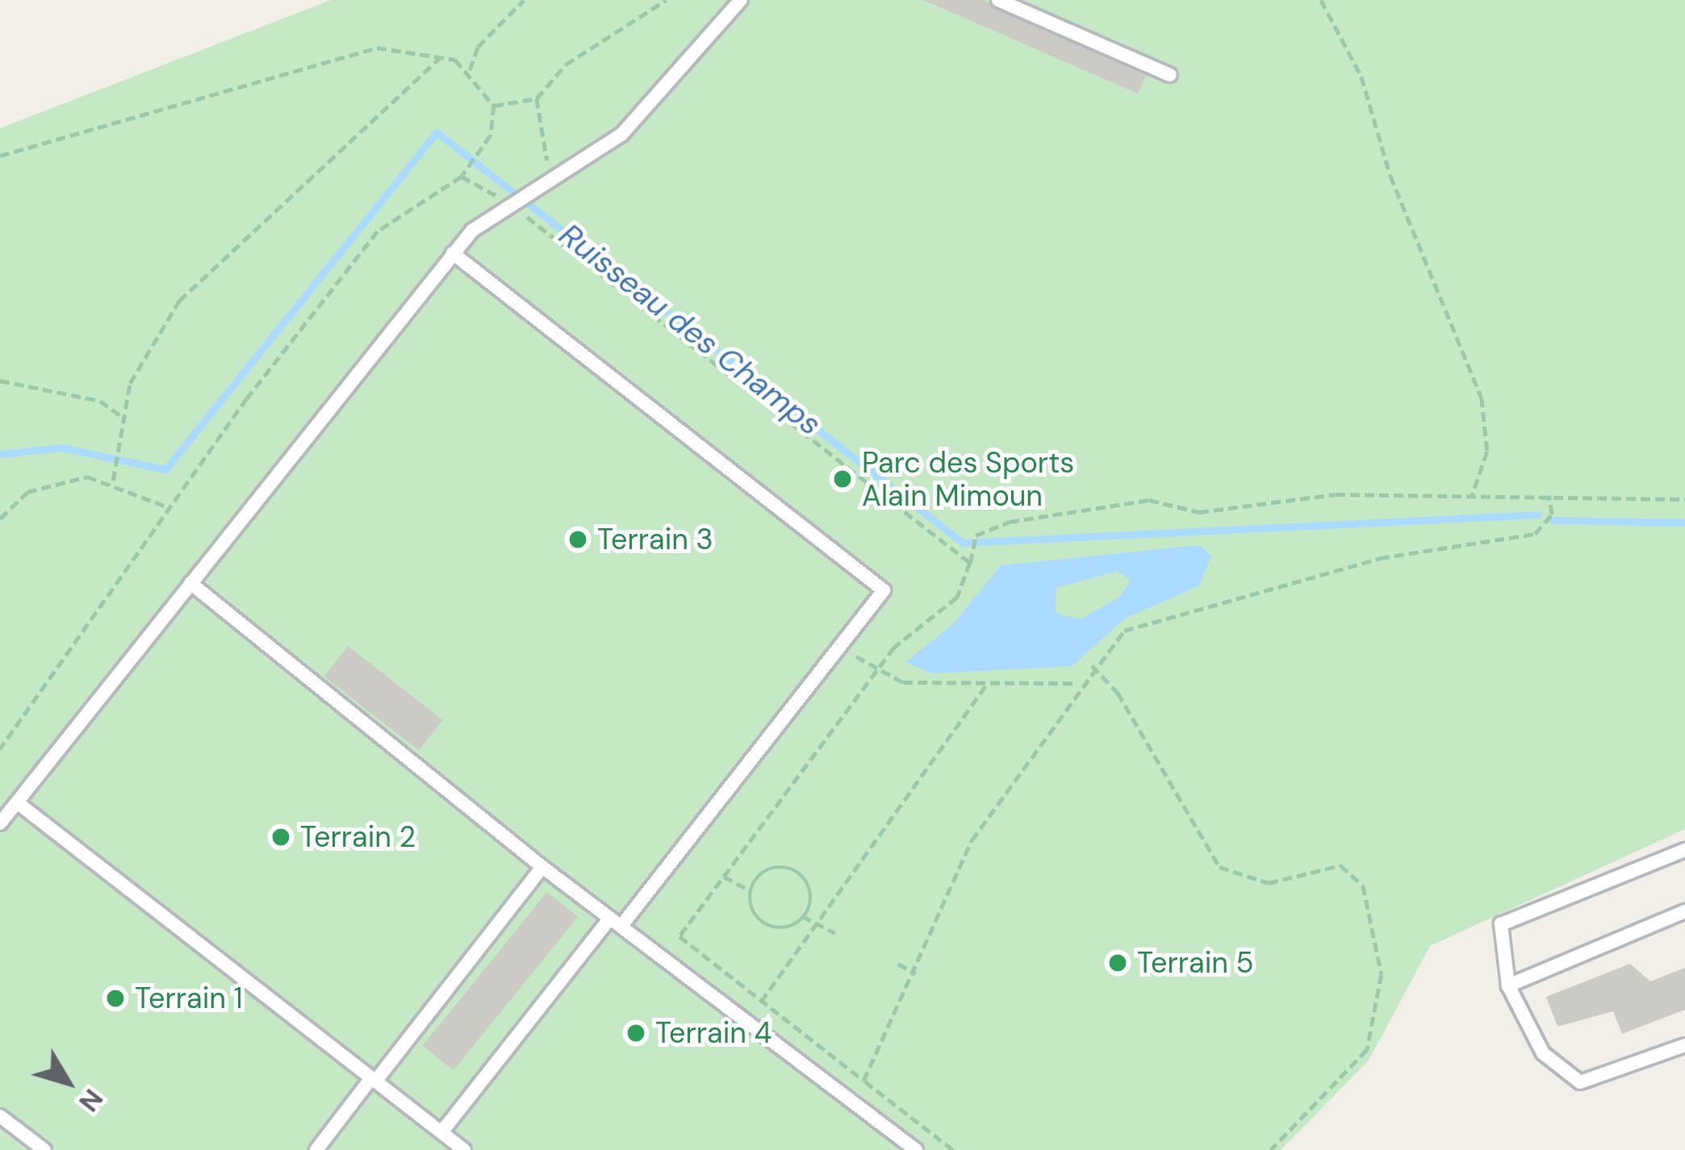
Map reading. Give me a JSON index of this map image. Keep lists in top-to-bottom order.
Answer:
{
  "water": ["Ruisseau des Champs"],
  "places": [
    "Parc des Sports Alain Mimoun",
    "Terrain 3",
    "Terrain 2",
    "Terrain 5",
    "Terrain 1",
    "Terrain 4"
  ],
  "north": "bottom right"
}
